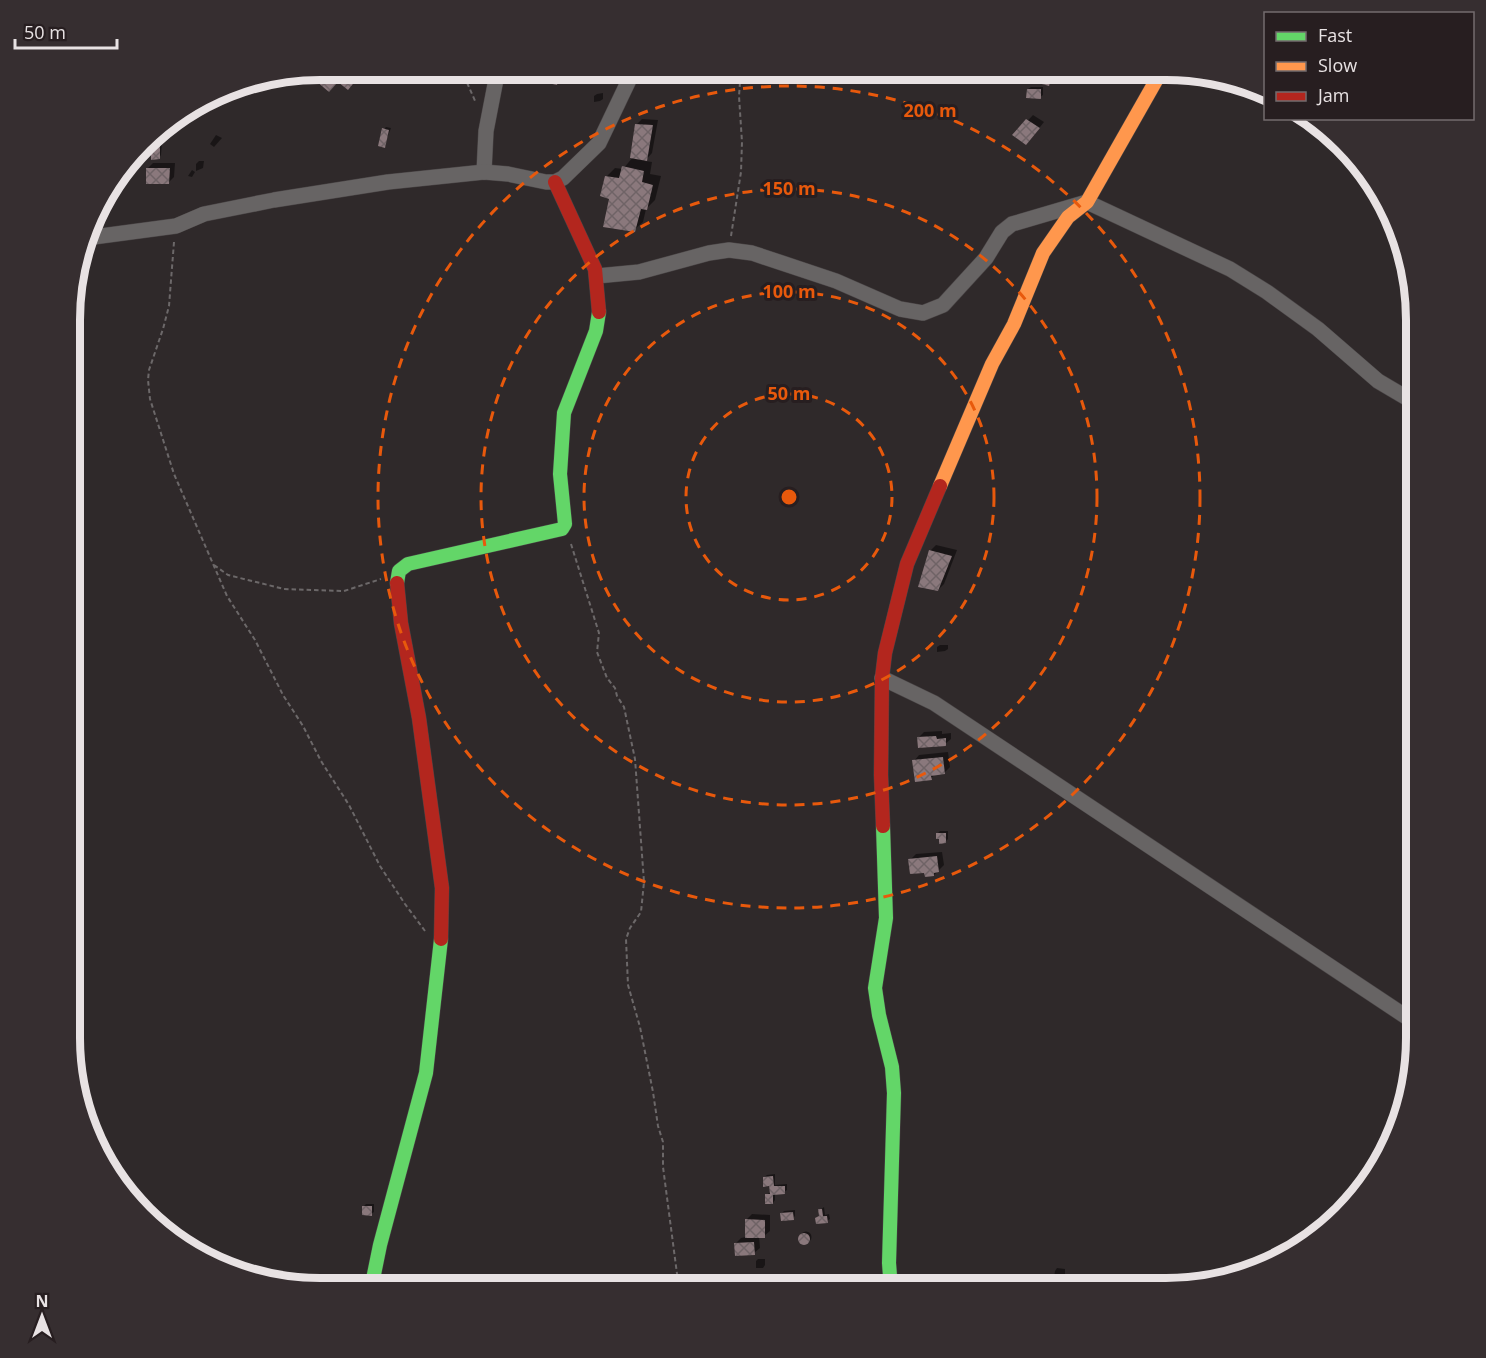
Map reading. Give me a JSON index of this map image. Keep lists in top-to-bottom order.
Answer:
{
  "legend": ["Fast", "Slow", "Jam"],
  "scale_bar": "50 m",
  "north": "top",
  "rings": [
    "200 m",
    "150 m",
    "100 m",
    "50 m"
  ]
}
